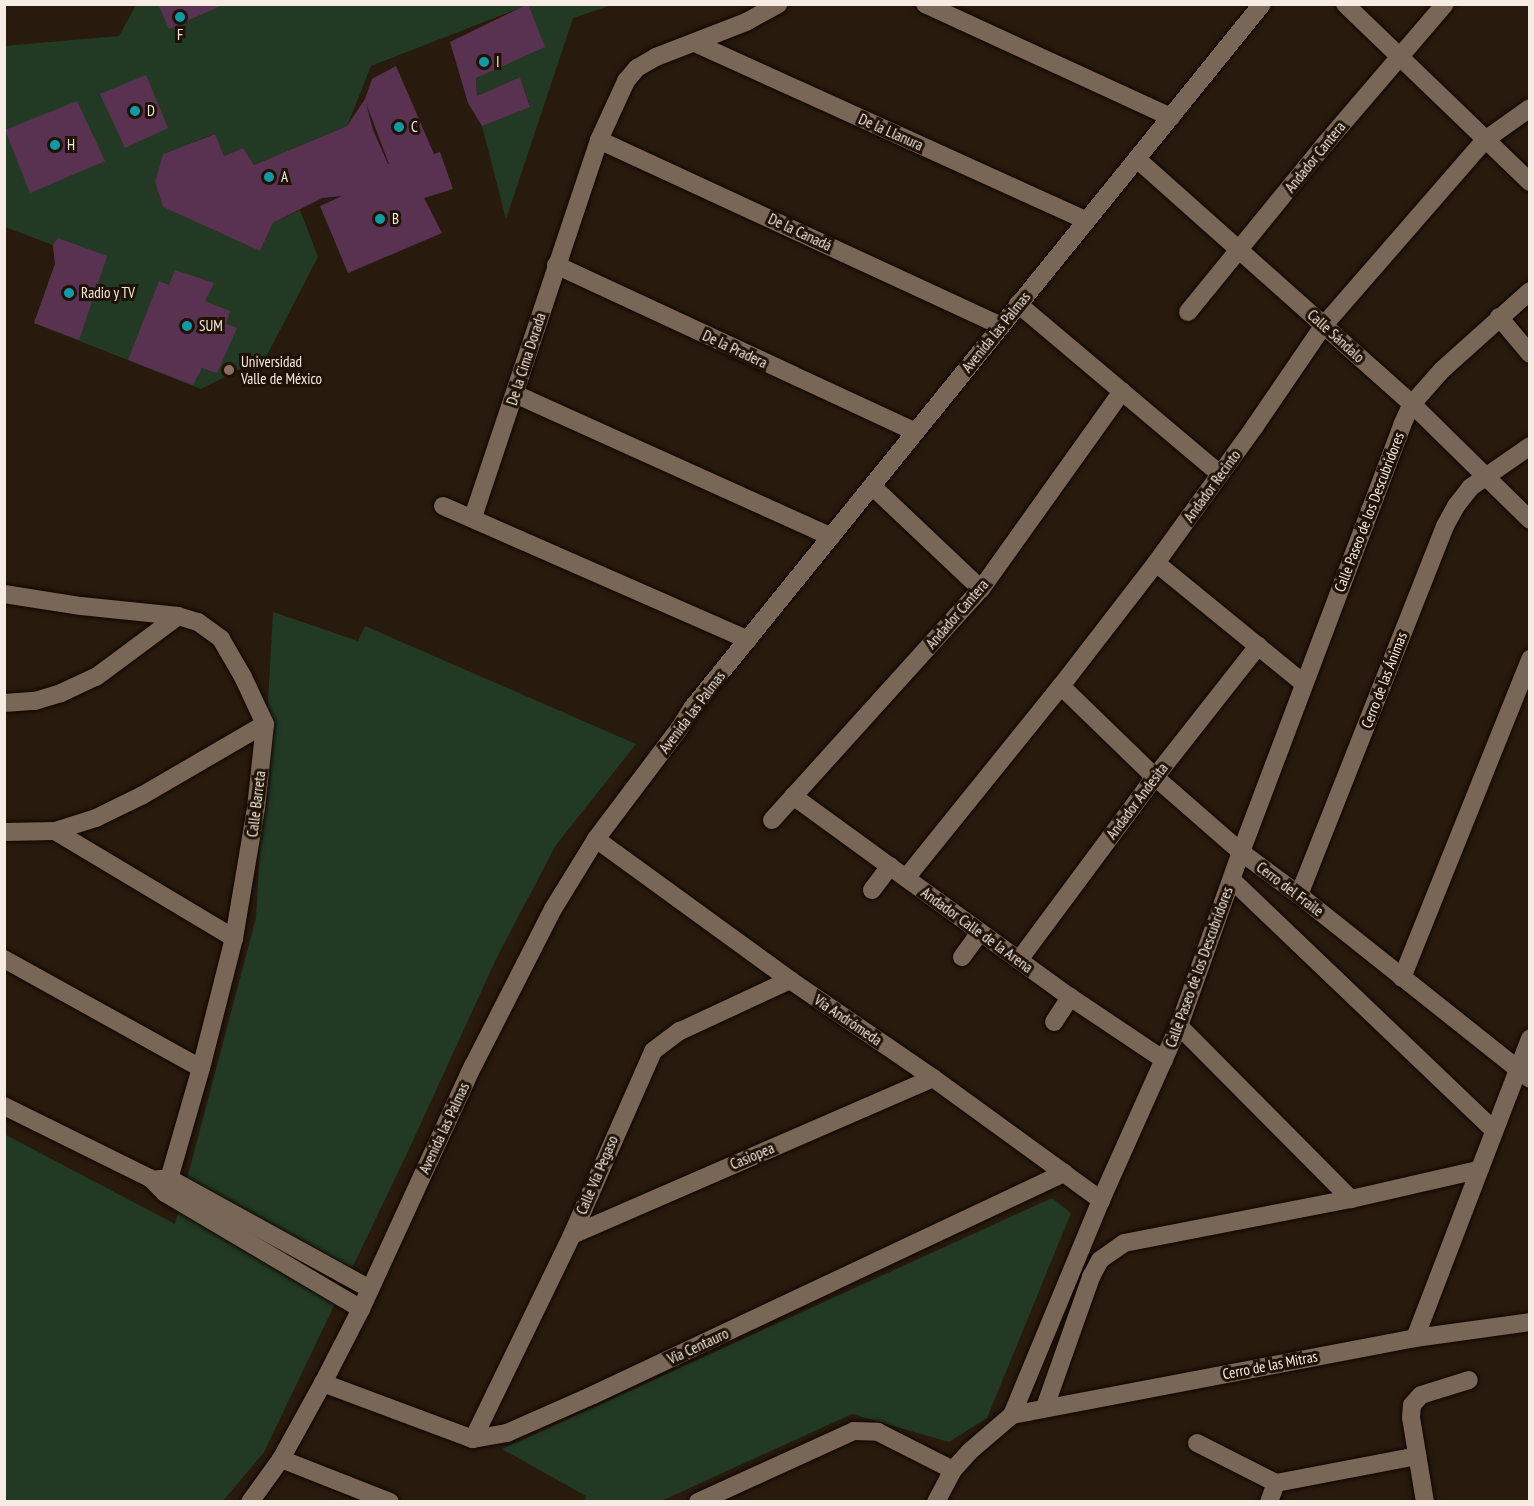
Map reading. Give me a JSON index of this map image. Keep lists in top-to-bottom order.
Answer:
{
  "streets": {
    "street": [
      "De la Llanura",
      "Andador Cantera",
      "De la Canadá",
      "Avenida las Palmas",
      "Calle Sándalo",
      "De la Pradera",
      "De la Cima Dorada",
      "Andador Recinto",
      "Calle Paseo de los Descubridores",
      "Cerro de las Ánimas",
      "Andador Andesita",
      "Calle Barreta",
      "Cerro del Fraile",
      "Andador Calle de la Arena",
      "Vía Andrómeda",
      "Casiopea",
      "Calle Vía Pegaso",
      "Vía Centauro",
      "Cerro de las Mitras"
    ]
  },
  "crossings": [
    ["De la Llanura", "Avenida las Palmas"],
    ["De la Llanura", "De la Cima Dorada"],
    ["Andador Cantera", "Calle Sándalo"],
    ["Andador Cantera", "Andador Calle de la Arena"],
    ["De la Canadá", "Avenida las Palmas"],
    ["De la Canadá", "De la Cima Dorada"],
    ["Avenida las Palmas", "Calle Sándalo"],
    ["Avenida las Palmas", "De la Pradera"],
    ["Avenida las Palmas", "Vía Andrómeda"],
    ["Calle Sándalo", "Andador Recinto"],
    ["Calle Sándalo", "Calle Paseo de los Descubridores"],
    ["Calle Sándalo", "Cerro de las Ánimas"],
    ["De la Pradera", "De la Cima Dorada"],
    ["Andador Recinto", "Cerro del Fraile"],
    ["Andador Recinto", "Andador Calle de la Arena"],
    ["Calle Paseo de los Descubridores", "Cerro del Fraile"],
    ["Calle Paseo de los Descubridores", "Andador Calle de la Arena"],
    ["Calle Paseo de los Descubridores", "Vía Andrómeda"],
    ["Calle Paseo de los Descubridores", "Cerro de las Mitras"],
    ["Cerro de las Ánimas", "Cerro del Fraile"],
    ["Andador Andesita", "Cerro del Fraile"],
    ["Andador Andesita", "Andador Calle de la Arena"],
    ["Vía Andrómeda", "Casiopea"],
    ["Vía Andrómeda", "Calle Vía Pegaso"],
    ["Vía Andrómeda", "Vía Centauro"],
    ["Casiopea", "Calle Vía Pegaso"],
    ["Calle Vía Pegaso", "Vía Centauro"]
  ],
  "places": [
    "F",
    "I",
    "D",
    "C",
    "H",
    "A",
    "B",
    "Radio y TV",
    "SUM",
    "Universidad Valle de México"
  ]
}
